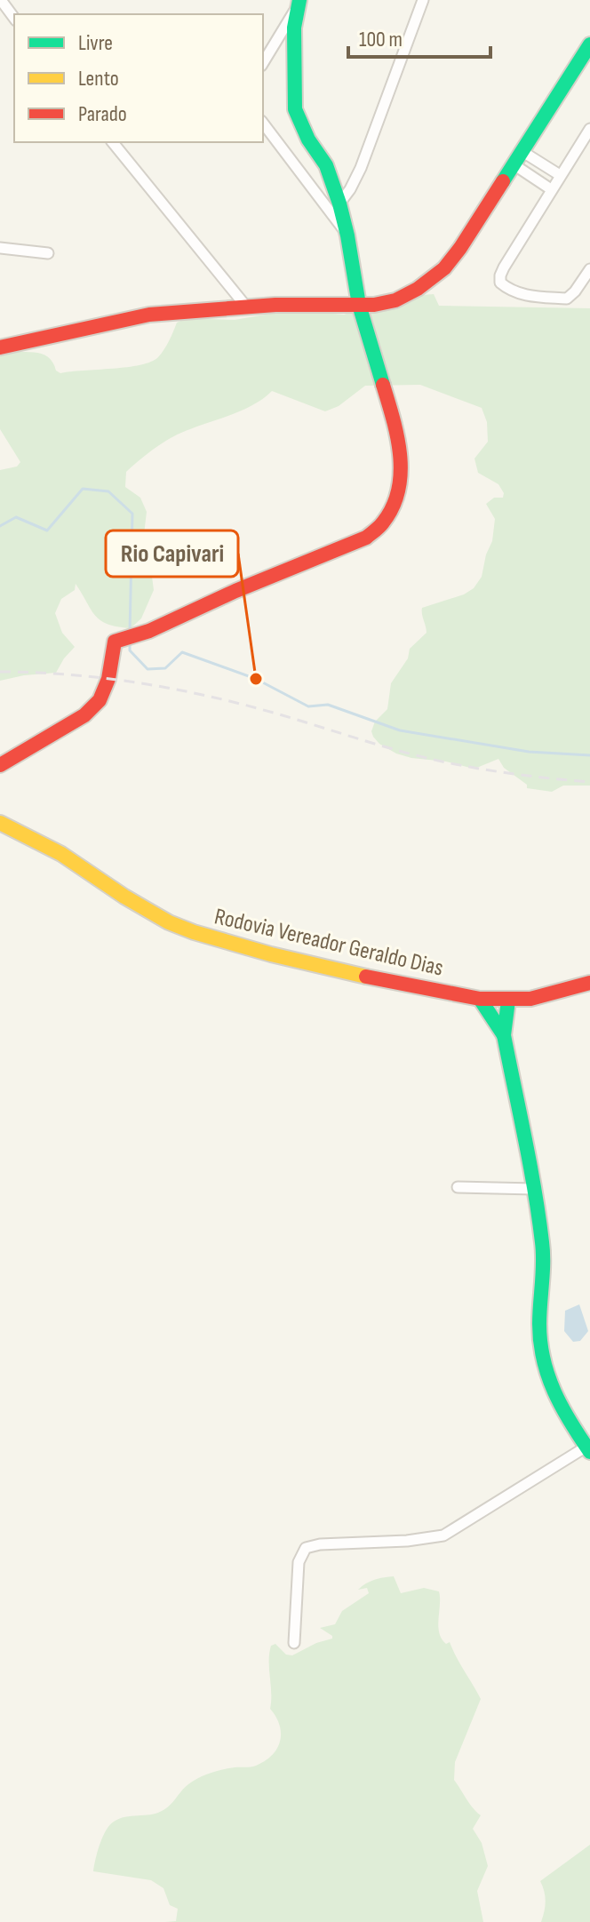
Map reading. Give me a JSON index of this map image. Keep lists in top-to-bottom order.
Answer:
{
  "streets": {
    "street": ["Rodovia Vereador Geraldo Dias"]
  },
  "places": ["Rio Capivari"],
  "legend": ["Livre", "Lento", "Parado"],
  "scale_bar": "100 m"
}
